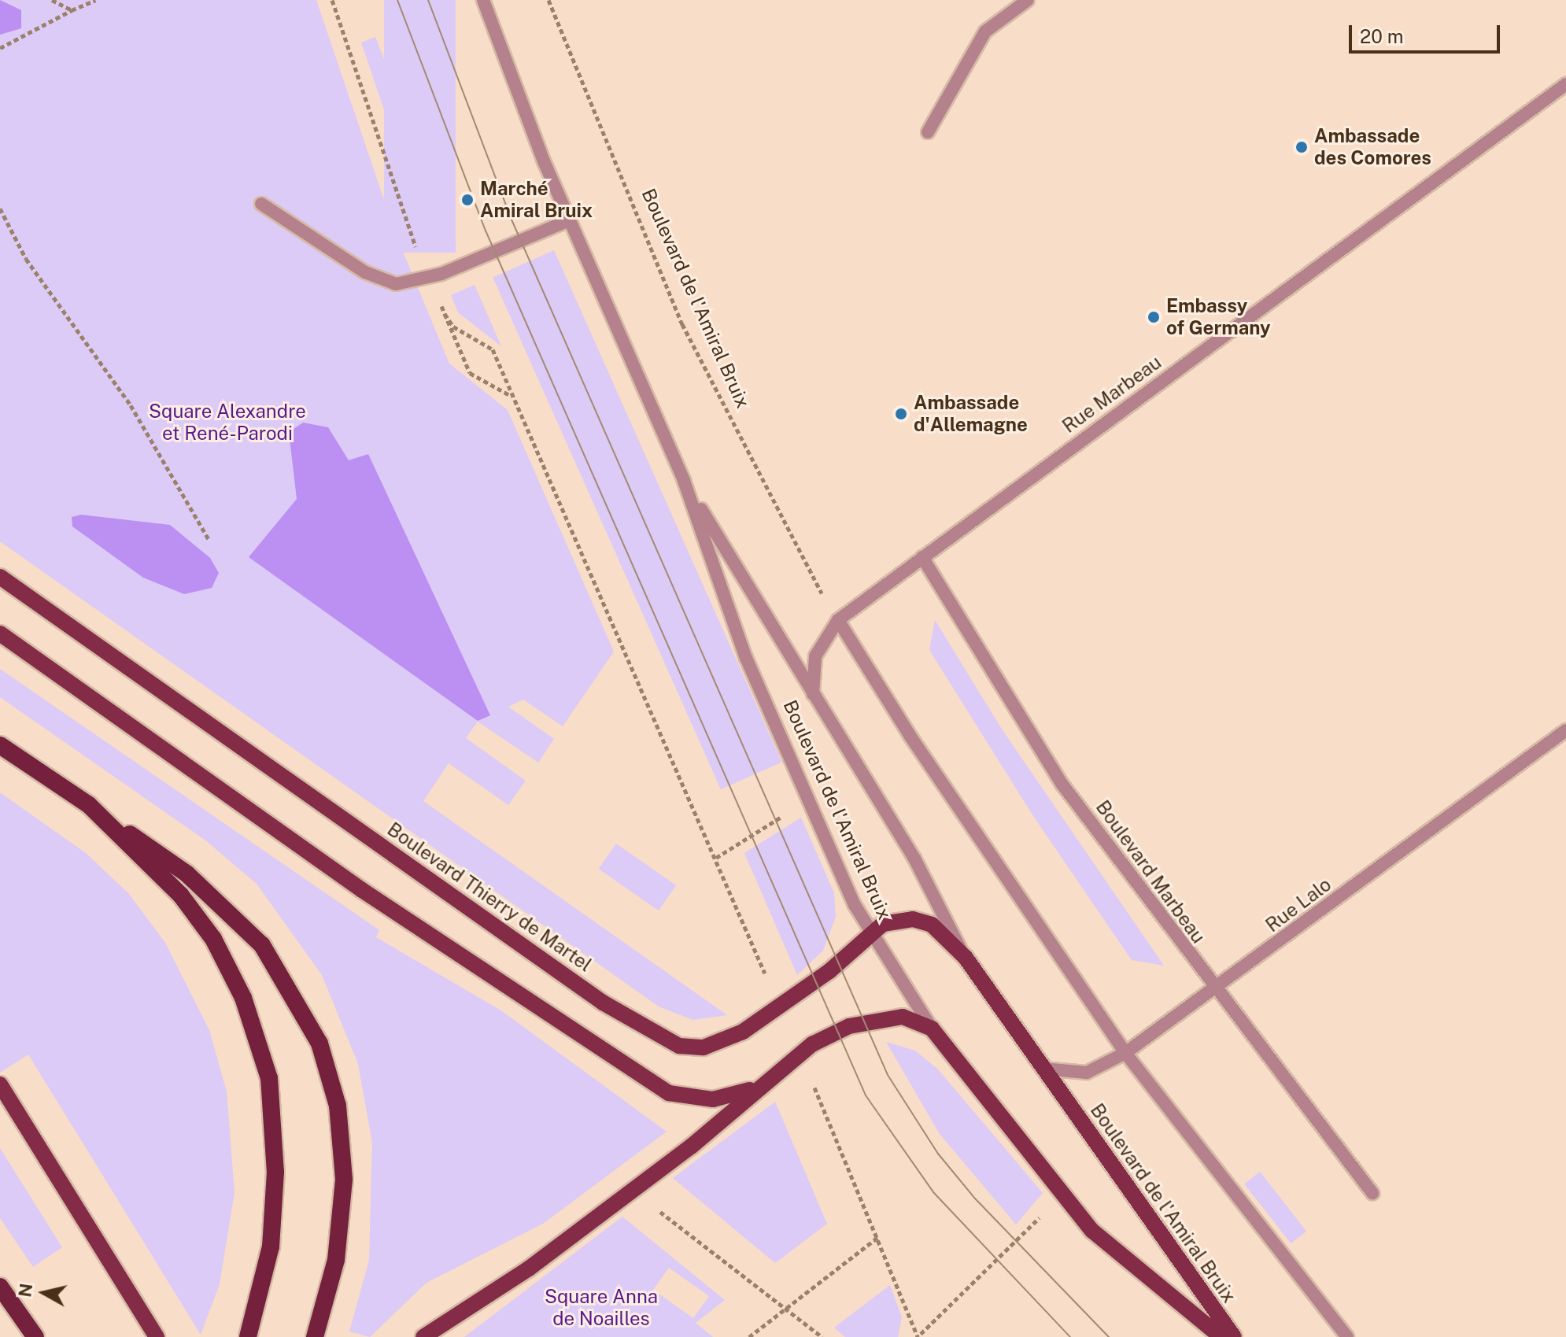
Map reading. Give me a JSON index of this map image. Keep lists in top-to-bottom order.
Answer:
{
  "streets": {
    "main road": ["Boulevard de l'Amiral Bruix", "Boulevard Thierry de Martel"],
    "street": ["Rue Marbeau", "Boulevard Marbeau", "Rue Lalo"]
  },
  "crossings": [
    ["Boulevard de l'Amiral Bruix", "Rue Marbeau"],
    ["Boulevard de l'Amiral Bruix", "Boulevard Thierry de Martel"],
    ["Boulevard de l'Amiral Bruix", "Rue Lalo"],
    ["Rue Marbeau", "Boulevard Marbeau"],
    ["Boulevard Marbeau", "Rue Lalo"]
  ],
  "parks": ["Square Alexandre et René-Parodi", "Square Anna de Noailles"],
  "places": [
    "Ambassade des Comores",
    "Marché Amiral Bruix",
    "Embassy of Germany",
    "Ambassade d'Allemagne"
  ],
  "scale_bar": "20 m",
  "north": "left"
}
